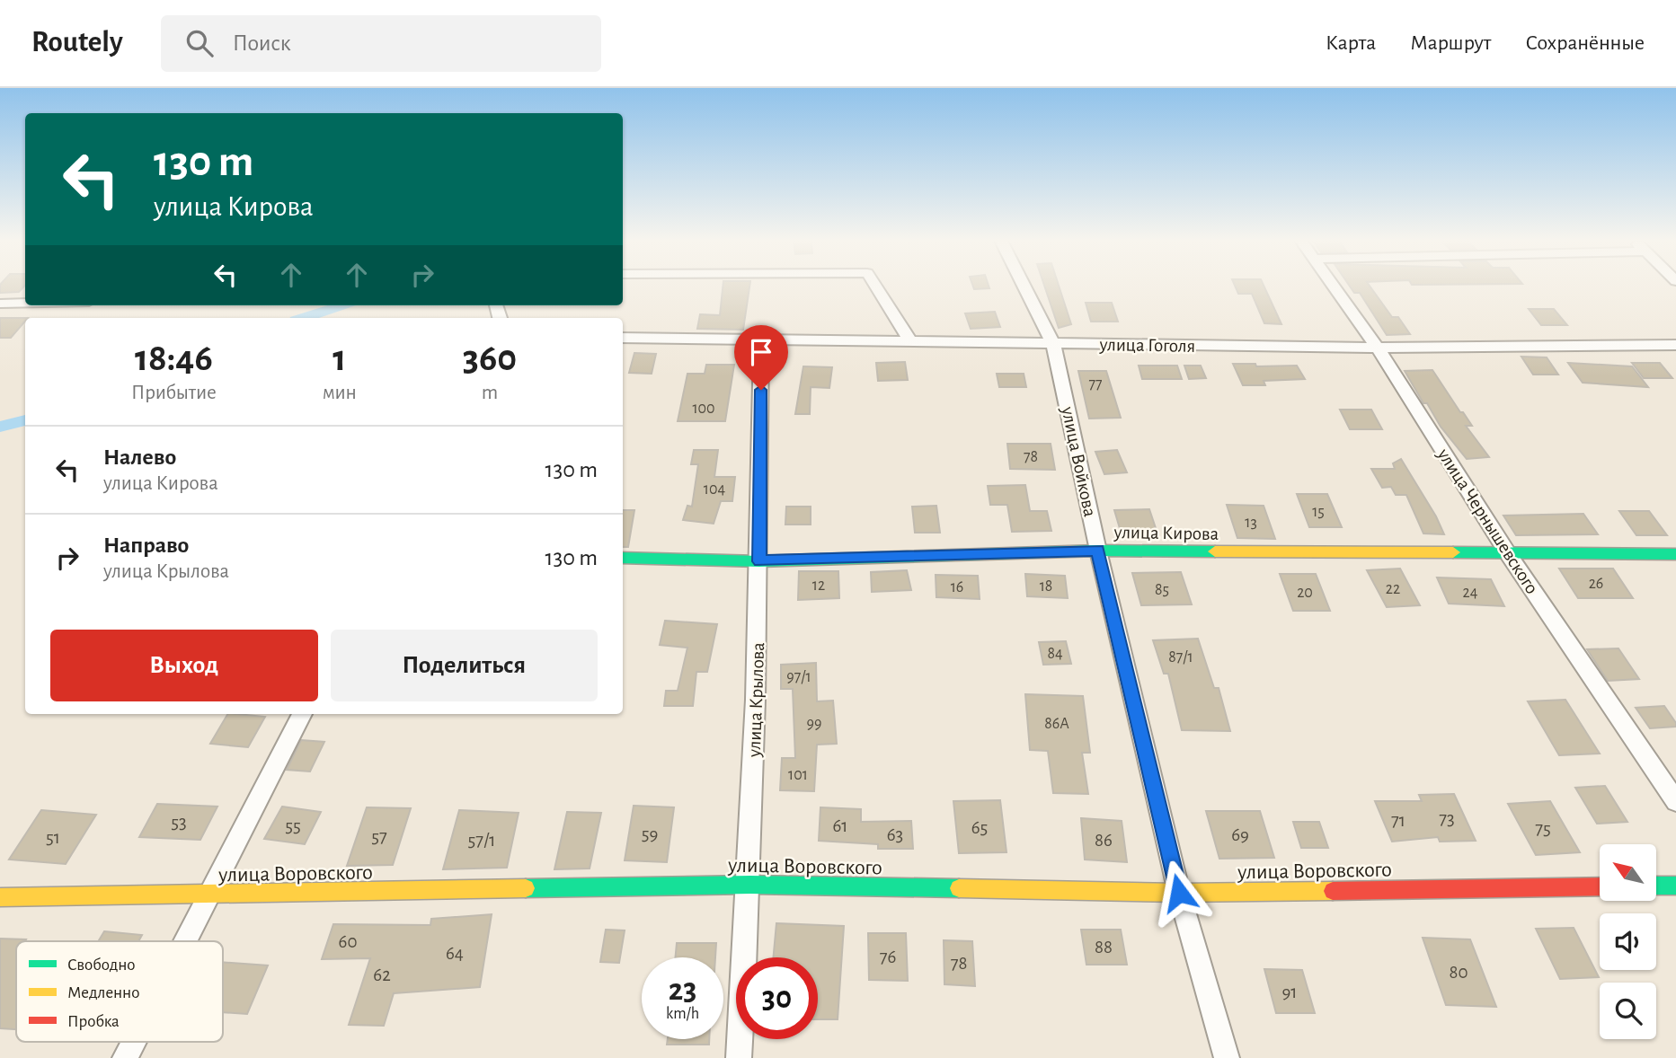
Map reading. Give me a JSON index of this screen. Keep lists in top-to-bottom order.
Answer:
{
  "streets": {
    "main road": ["улица Кирова", "улица Воровского"],
    "street": [
      "улица Гоголя",
      "улица Войкова",
      "улица Чернышевского",
      "улица Крылова"
    ]
  },
  "crossings": [
    ["улица Гоголя", "улица Войкова"],
    ["улица Гоголя", "улица Чернышевского"],
    ["улица Гоголя", "улица Крылова"],
    ["улица Войкова", "улица Кирова"],
    ["улица Войкова", "улица Воровского"],
    ["улица Чернышевского", "улица Кирова"],
    ["улица Кирова", "улица Крылова"],
    ["улица Крылова", "улица Воровского"]
  ],
  "house_numbers": [
    "77",
    "100",
    "78",
    "104",
    "15",
    "13",
    "26",
    "12",
    "18",
    "16",
    "22",
    "85",
    "20",
    "24",
    "84",
    "87/1",
    "97/1",
    "99",
    "86А",
    "101",
    "73",
    "71",
    "53",
    "55",
    "61",
    "65",
    "75",
    "59",
    "63",
    "69",
    "57",
    "51",
    "57/1",
    "86",
    "60",
    "88",
    "64",
    "76",
    "78",
    "80",
    "62",
    "91"
  ],
  "legend": ["Свободно", "Медленно", "Пробка"],
  "north": "top left",
  "page": {
    "header": "Routely",
    "search": "Поиск",
    "nav": ["Карта", "Маршрут", "Сохранённые"],
    "turn": ["130 m", "улица Кирова"],
    "eta": [
      "18:46",
      "Прибытие",
      "1",
      "мин",
      "360",
      "m"
    ],
    "list": [
      {
        "name": "Налево",
        "note": "улица Кирова",
        "value": "130 m"
      },
      {
        "name": "Направо",
        "note": "улица Крылова",
        "value": "130 m"
      }
    ],
    "buttons": ["Выход", "Поделиться"],
    "speed": "23 km/h",
    "limit": "30"
  }
}
